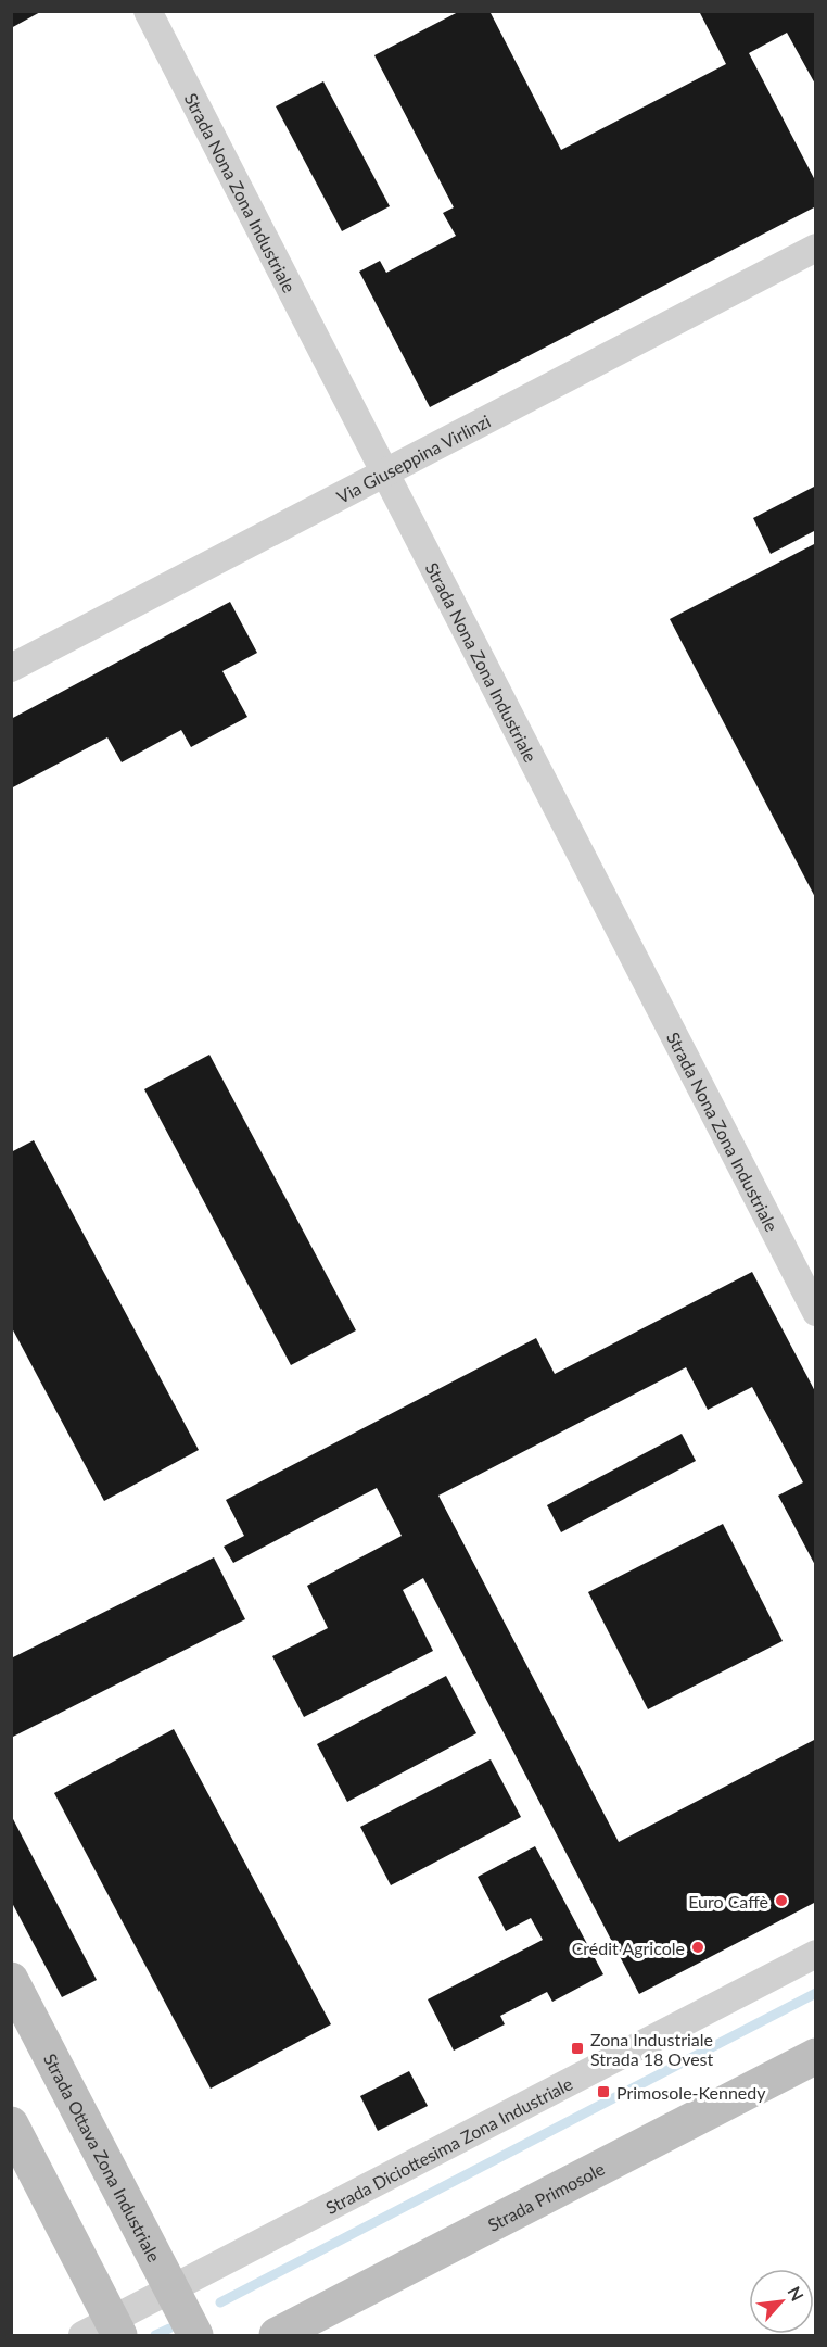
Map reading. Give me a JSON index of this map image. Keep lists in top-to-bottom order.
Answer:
{
  "streets": {
    "main road": ["Strada Ottava Zona Industriale", "Strada Primosole"],
    "street": ["Strada Nona Zona Industriale", "Via Giuseppina Virlinzi", "Strada Diciottesima Zona Industriale"]
  },
  "crossings": [
    ["Strada Nona Zona Industriale", "Via Giuseppina Virlinzi"],
    ["Strada Diciottesima Zona Industriale", "Strada Ottava Zona Industriale"]
  ],
  "places": {
    "other": ["Euro Caffè", "Crédit Agricole"],
    "transit": ["Zona Industriale Strada 18 Ovest", "Primosole-Kennedy"]
  },
  "north": "top right"
}
